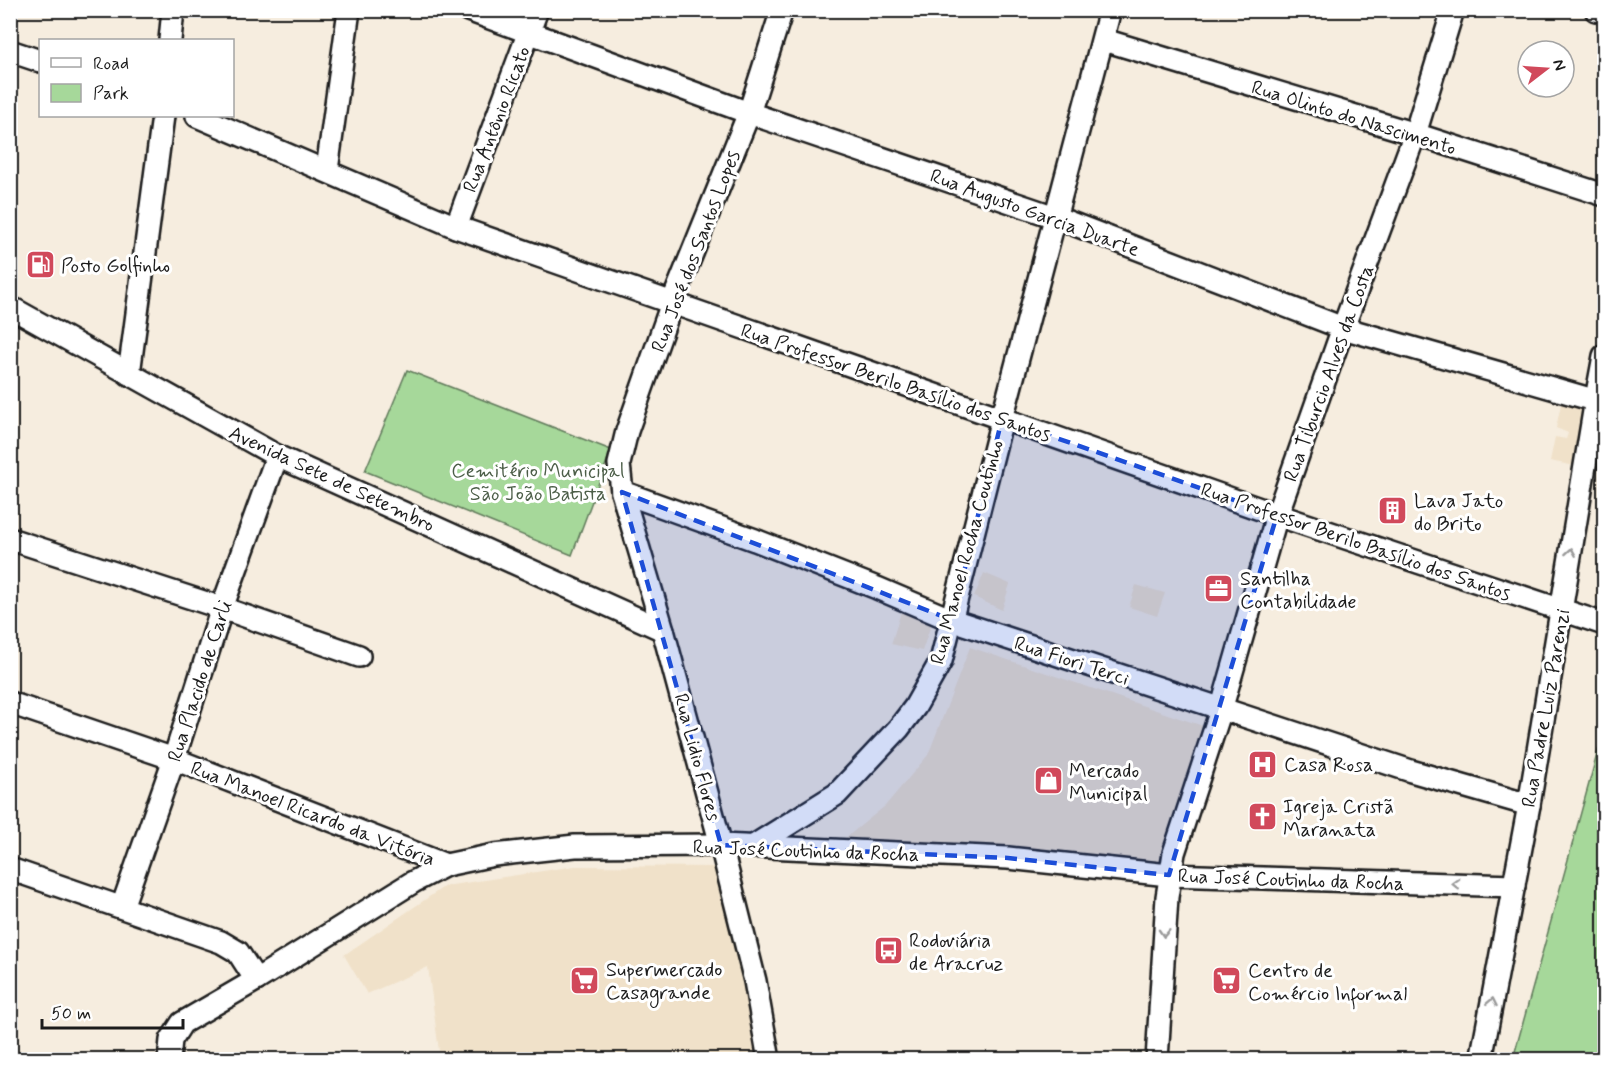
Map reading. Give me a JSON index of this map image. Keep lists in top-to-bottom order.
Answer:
{
  "streets": {
    "street": [
      "Rua Olinto do Nascimento",
      "Rua Antônio Ricato",
      "Rua Augusto Garcia Duarte",
      "Rua José dos Santos Lopes",
      "Rua Tiburcio Alves da Costa",
      "Rua Professor Berilo Basílio dos Santos",
      "Avenida Sete de Setembro",
      "Rua Manoel Rocha Coutinho",
      "Rua Fiori Terci",
      "Rua Placido de Carli",
      "Rua Padre Luiz Parenzi",
      "Rua Lidio Flores",
      "Rua Manoel Ricardo da Vitória",
      "Rua José Coutinho da Rocha"
    ]
  },
  "crossings": [
    ["Rua Olinto do Nascimento", "Rua Tiburcio Alves da Costa"],
    ["Rua Olinto do Nascimento", "Rua Manoel Rocha Coutinho"],
    ["Rua Antônio Ricato", "Rua Augusto Garcia Duarte"],
    ["Rua Antônio Ricato", "Rua Professor Berilo Basílio dos Santos"],
    ["Rua Augusto Garcia Duarte", "Rua José dos Santos Lopes"],
    ["Rua Augusto Garcia Duarte", "Rua Tiburcio Alves da Costa"],
    ["Rua Augusto Garcia Duarte", "Rua Manoel Rocha Coutinho"],
    ["Rua Augusto Garcia Duarte", "Rua Padre Luiz Parenzi"],
    ["Rua José dos Santos Lopes", "Rua Professor Berilo Basílio dos Santos"],
    ["Rua José dos Santos Lopes", "Rua Fiori Terci"],
    ["Rua José dos Santos Lopes", "Rua Lidio Flores"],
    ["Rua Tiburcio Alves da Costa", "Rua Professor Berilo Basílio dos Santos"],
    ["Rua Tiburcio Alves da Costa", "Rua Fiori Terci"],
    ["Rua Tiburcio Alves da Costa", "Rua José Coutinho da Rocha"],
    ["Rua Professor Berilo Basílio dos Santos", "Rua Manoel Rocha Coutinho"],
    ["Rua Professor Berilo Basílio dos Santos", "Rua Padre Luiz Parenzi"],
    ["Avenida Sete de Setembro", "Rua Placido de Carli"],
    ["Avenida Sete de Setembro", "Rua Lidio Flores"],
    ["Rua Manoel Rocha Coutinho", "Rua Fiori Terci"],
    ["Rua Manoel Rocha Coutinho", "Rua José Coutinho da Rocha"],
    ["Rua Fiori Terci", "Rua Padre Luiz Parenzi"],
    ["Rua Fiori Terci", "Rua Lidio Flores"],
    ["Rua Placido de Carli", "Rua Manoel Ricardo da Vitória"],
    ["Rua Padre Luiz Parenzi", "Rua José Coutinho da Rocha"],
    ["Rua Lidio Flores", "Rua José Coutinho da Rocha"],
    ["Rua Manoel Ricardo da Vitória", "Rua José Coutinho da Rocha"]
  ],
  "one_way": ["Rua Padre Luiz Parenzi"],
  "parks": ["Cemitério Municipal São João Batista"],
  "places": {
    "fuel station": ["Posto Golfinho"],
    "building": ["Lava Jato do Brito"],
    "office": ["Santilha Contabilidade"],
    "hospital": ["Casa Rosa"],
    "shop": ["Mercado Municipal"],
    "church": ["Igreja Cristã Maranata"],
    "bus stop": ["Rodoviária de Aracruz"],
    "supermarket": ["Supermercado Casagrande", "Centro de Comércio Informal"]
  },
  "legend": ["Road", "Park"],
  "scale_bar": "50 m",
  "north": "right"
}
